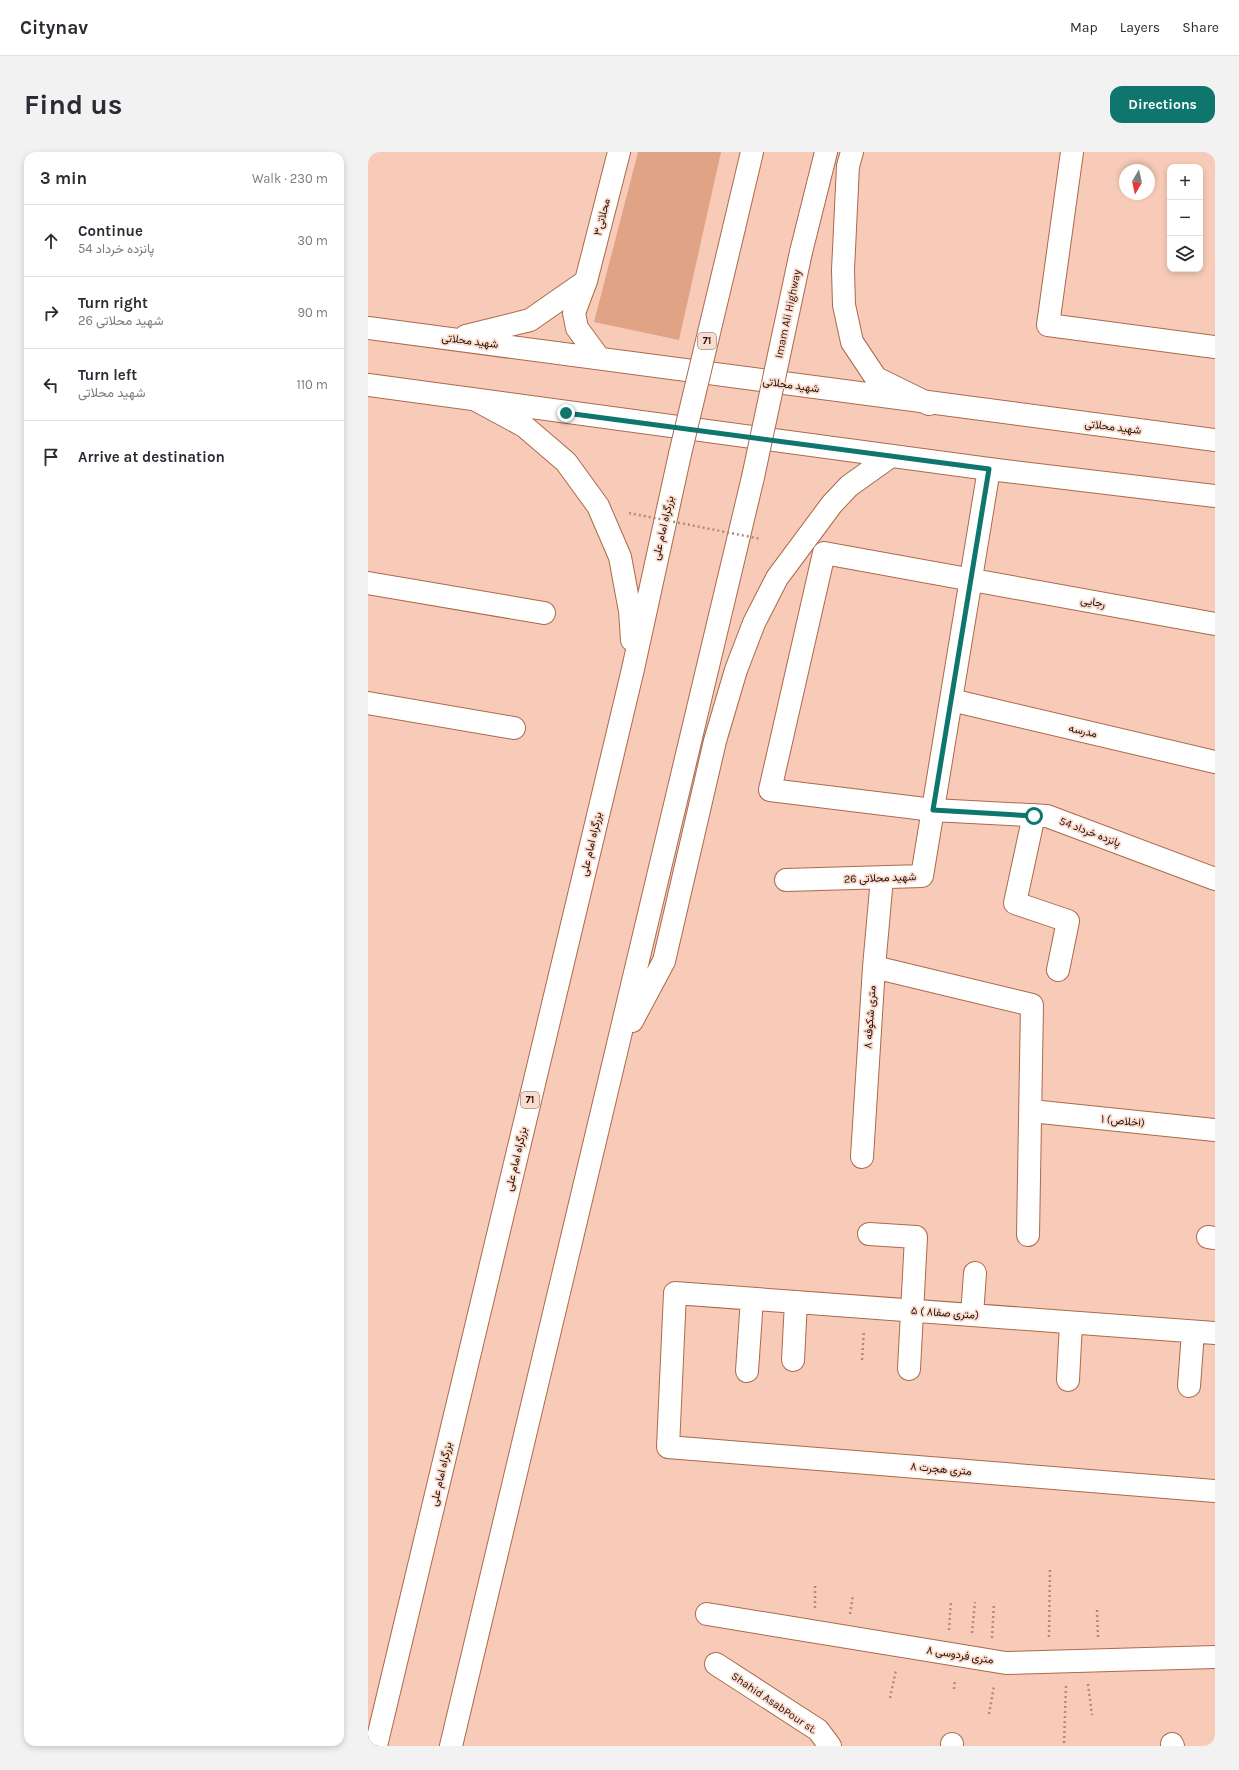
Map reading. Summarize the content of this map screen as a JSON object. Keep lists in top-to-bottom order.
{
  "streets": {
    "main road": [
      "محلاتی۳",
      "Imam Ali Highway",
      "شهید محلاتی",
      "71",
      "بزرگراه امام علی",
      "رجایی",
      "مدرسه",
      "پانزده خرداد 54",
      "شهید محلاتی 26",
      "۸ متری شکوفه",
      "۱ (اخلاص)",
      "۵ ( ۸متری صفا)",
      "۸ متری هجرت",
      "۸ متری فردوسی",
      "Shahid AsabPour st."
    ]
  },
  "crossings": [
    ["محلاتی۳", "شهید محلاتی"],
    ["رجایی", "پانزده خرداد 54"],
    ["رجایی", "شهید محلاتی 26"],
    ["مدرسه", "شهید محلاتی 26"],
    ["پانزده خرداد 54", "شهید محلاتی 26"],
    ["شهید محلاتی 26", "۸ متری شکوفه"],
    ["۵ ( ۸متری صفا)", "۸ متری هجرت"]
  ],
  "north": "bottom",
  "page": {
    "header": "Citynav",
    "nav": ["Map", "Layers", "Share"],
    "buttons": "Directions",
    "title": "Find us",
    "heading": ["3 min", "Walk · 230 m"],
    "map_buttons": ["+", "−"],
    "list": [
      ["Continue", "پانزده خرداد 54", "30 m"],
      ["Turn right", "شهید محلاتی 26", "90 m"],
      ["Turn left", "شهید محلاتی", "110 m"],
      "Arrive at destination"
    ]
  }
}
